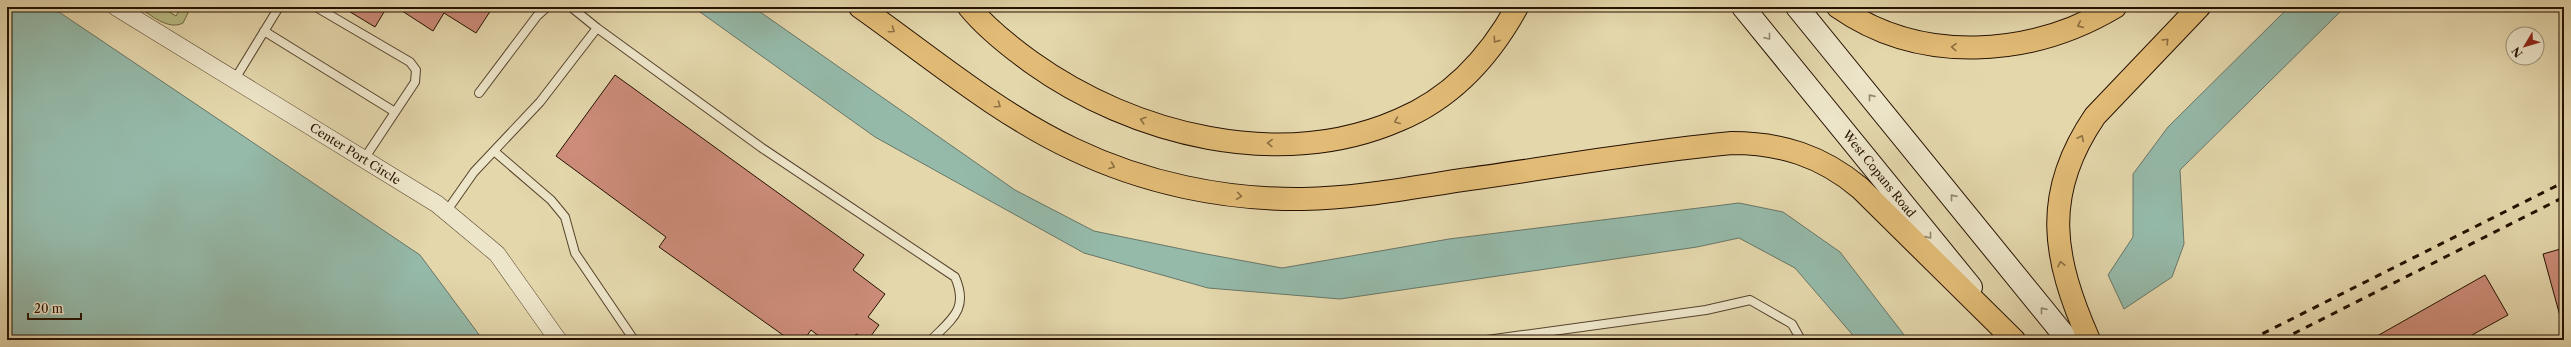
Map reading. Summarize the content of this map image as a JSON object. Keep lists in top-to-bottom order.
{
  "streets": {
    "main road": ["West Copans Road"],
    "street": ["Center Port Circle"]
  },
  "scale_bar": "20 m",
  "north": "bottom left"
}
